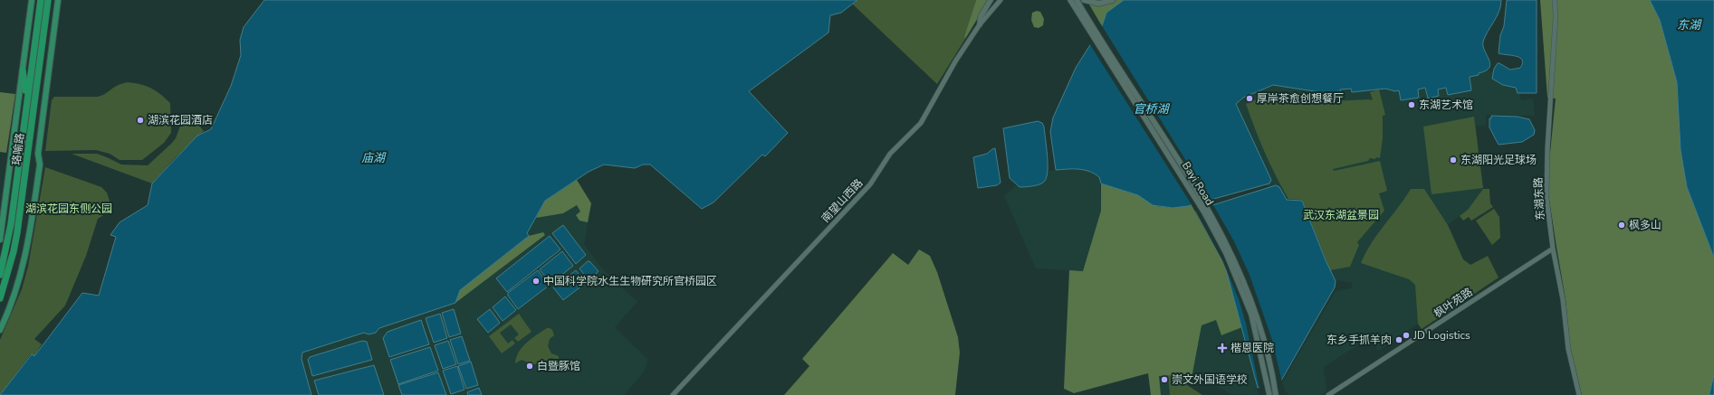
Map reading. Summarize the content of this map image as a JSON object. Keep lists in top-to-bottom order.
{
  "streets": {
    "highway": ["珞喻路"],
    "main road": ["Bayi Road"],
    "street": ["东湖东路", "南望山西路", "枫叶苑路"]
  },
  "crossings": [
    ["东湖东路", "枫叶苑路"]
  ],
  "water": ["东湖", "官桥湖", "庙湖"],
  "parks": ["湖滨花园东侧公园", "武汉东湖盆景园"],
  "places": {
    "other": [
      "厚岸茶愈创想餐厅",
      "东湖艺术馆",
      "湖滨花园酒店",
      "东湖阳光足球场",
      "枫多山",
      "中国科学院水生生物研究所官桥园区",
      "JD Logistics",
      "东乡手抓羊肉",
      "白暨豚馆",
      "崇文外国语学校"
    ],
    "health": ["楷恩医院"]
  }
}
